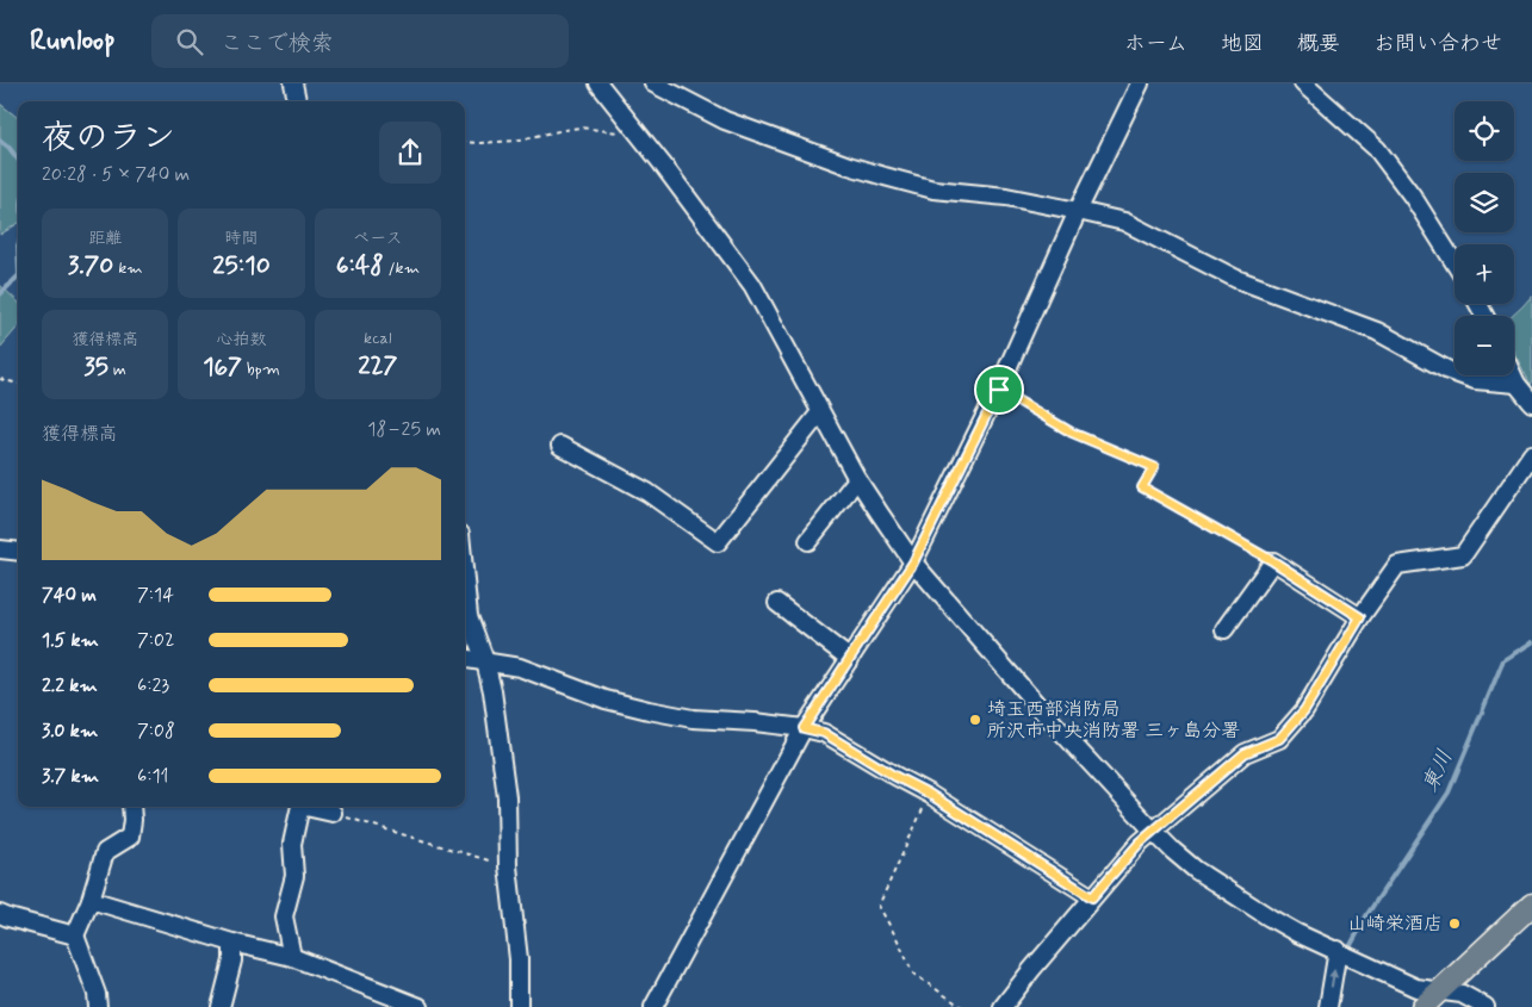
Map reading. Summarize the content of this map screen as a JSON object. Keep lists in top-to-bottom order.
{
  "water": ["東川"],
  "places": ["埼玉西部消防局 所沢市中央消防署 三ヶ島分署", "山崎栄酒店"],
  "page": {
    "header": "Runloop",
    "search": "ここで検索",
    "nav": [
      "ホーム",
      "地図",
      "概要",
      "お問い合わせ"
    ],
    "map_buttons": ["+", "−"],
    "heading": ["夜のラン", "20:28 · 5 × 740 m"],
    "stats": [
      ["距離", "3.70 km"],
      ["時間", "25:10"],
      ["ペース", "6:48 /km"],
      ["獲得標高", "35 m"],
      ["心拍数", "167 bpm"],
      ["kcal", "227"]
    ],
    "chart": ["獲得標高", "18–25 m"],
    "list": [
      {
        "name": "740 m",
        "note": "7:14"
      },
      {
        "name": "1.5 km",
        "note": "7:02"
      },
      {
        "name": "2.2 km",
        "note": "6:23"
      },
      {
        "name": "3.0 km",
        "note": "7:08"
      },
      {
        "name": "3.7 km",
        "note": "6:11"
      }
    ]
  }
}
